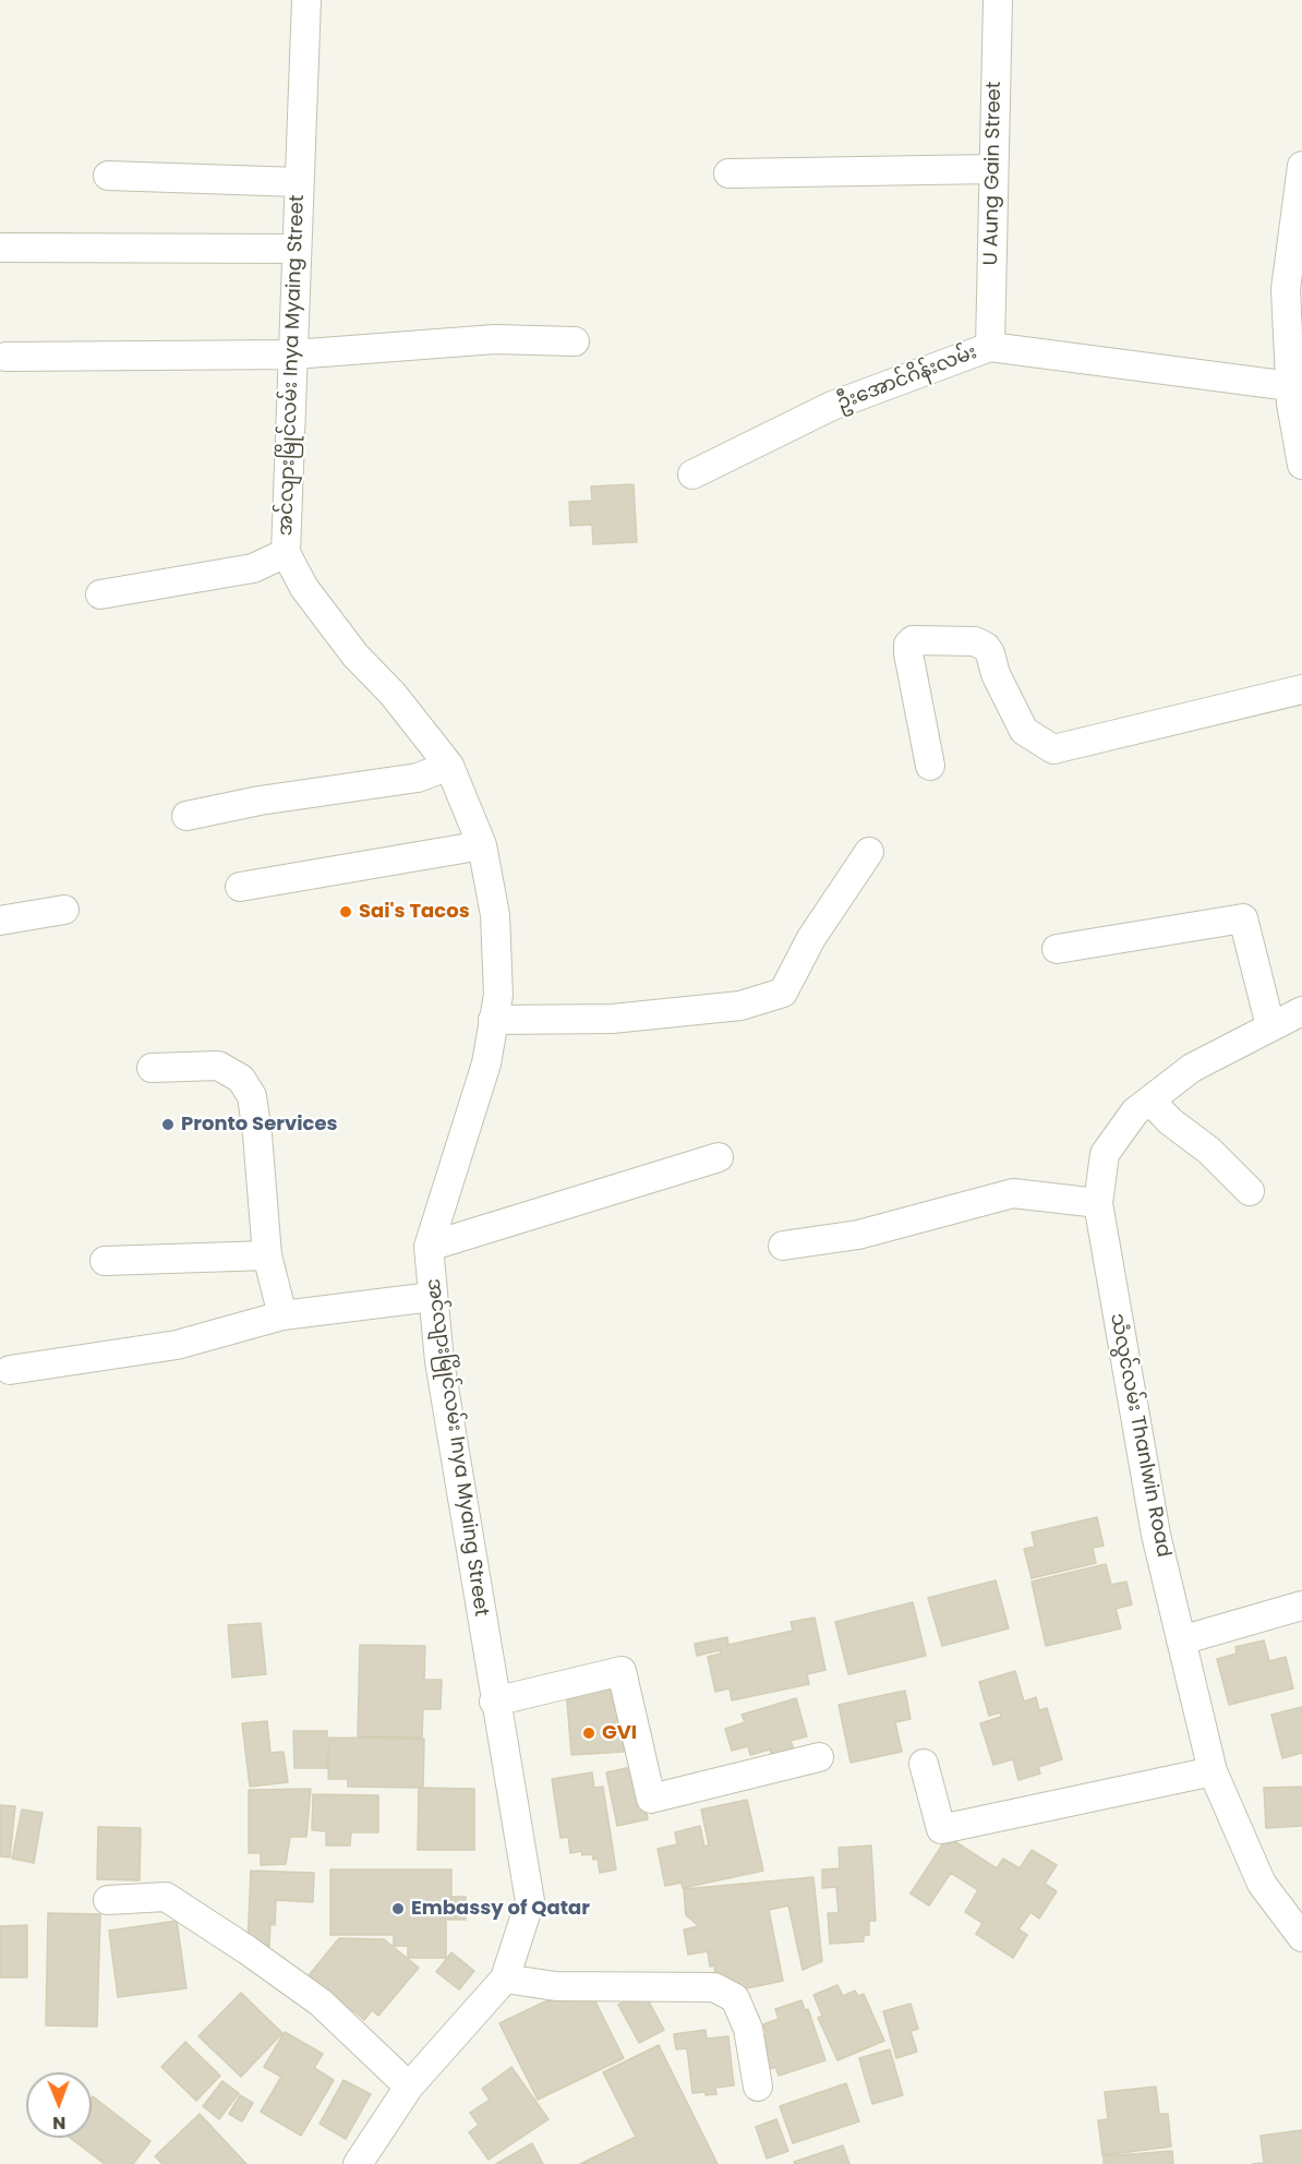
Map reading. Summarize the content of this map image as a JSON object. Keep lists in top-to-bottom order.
{
  "streets": {
    "street": [
      "U Aung Gain Street",
      "အင်လျားမြိုင်လမ်း Inya Myaing Street",
      "ဦးအောင်ဂိန်းလမ်း",
      "သံလွင်လမ်း Thanlwin Road"
    ]
  },
  "crossings": [
    ["U Aung Gain Street", "ဦးအောင်ဂိန်းလမ်း"]
  ],
  "places": [
    "Sai's Tacos",
    "Pronto Services",
    "GVI",
    "Embassy of Qatar"
  ],
  "north": "bottom"
}
